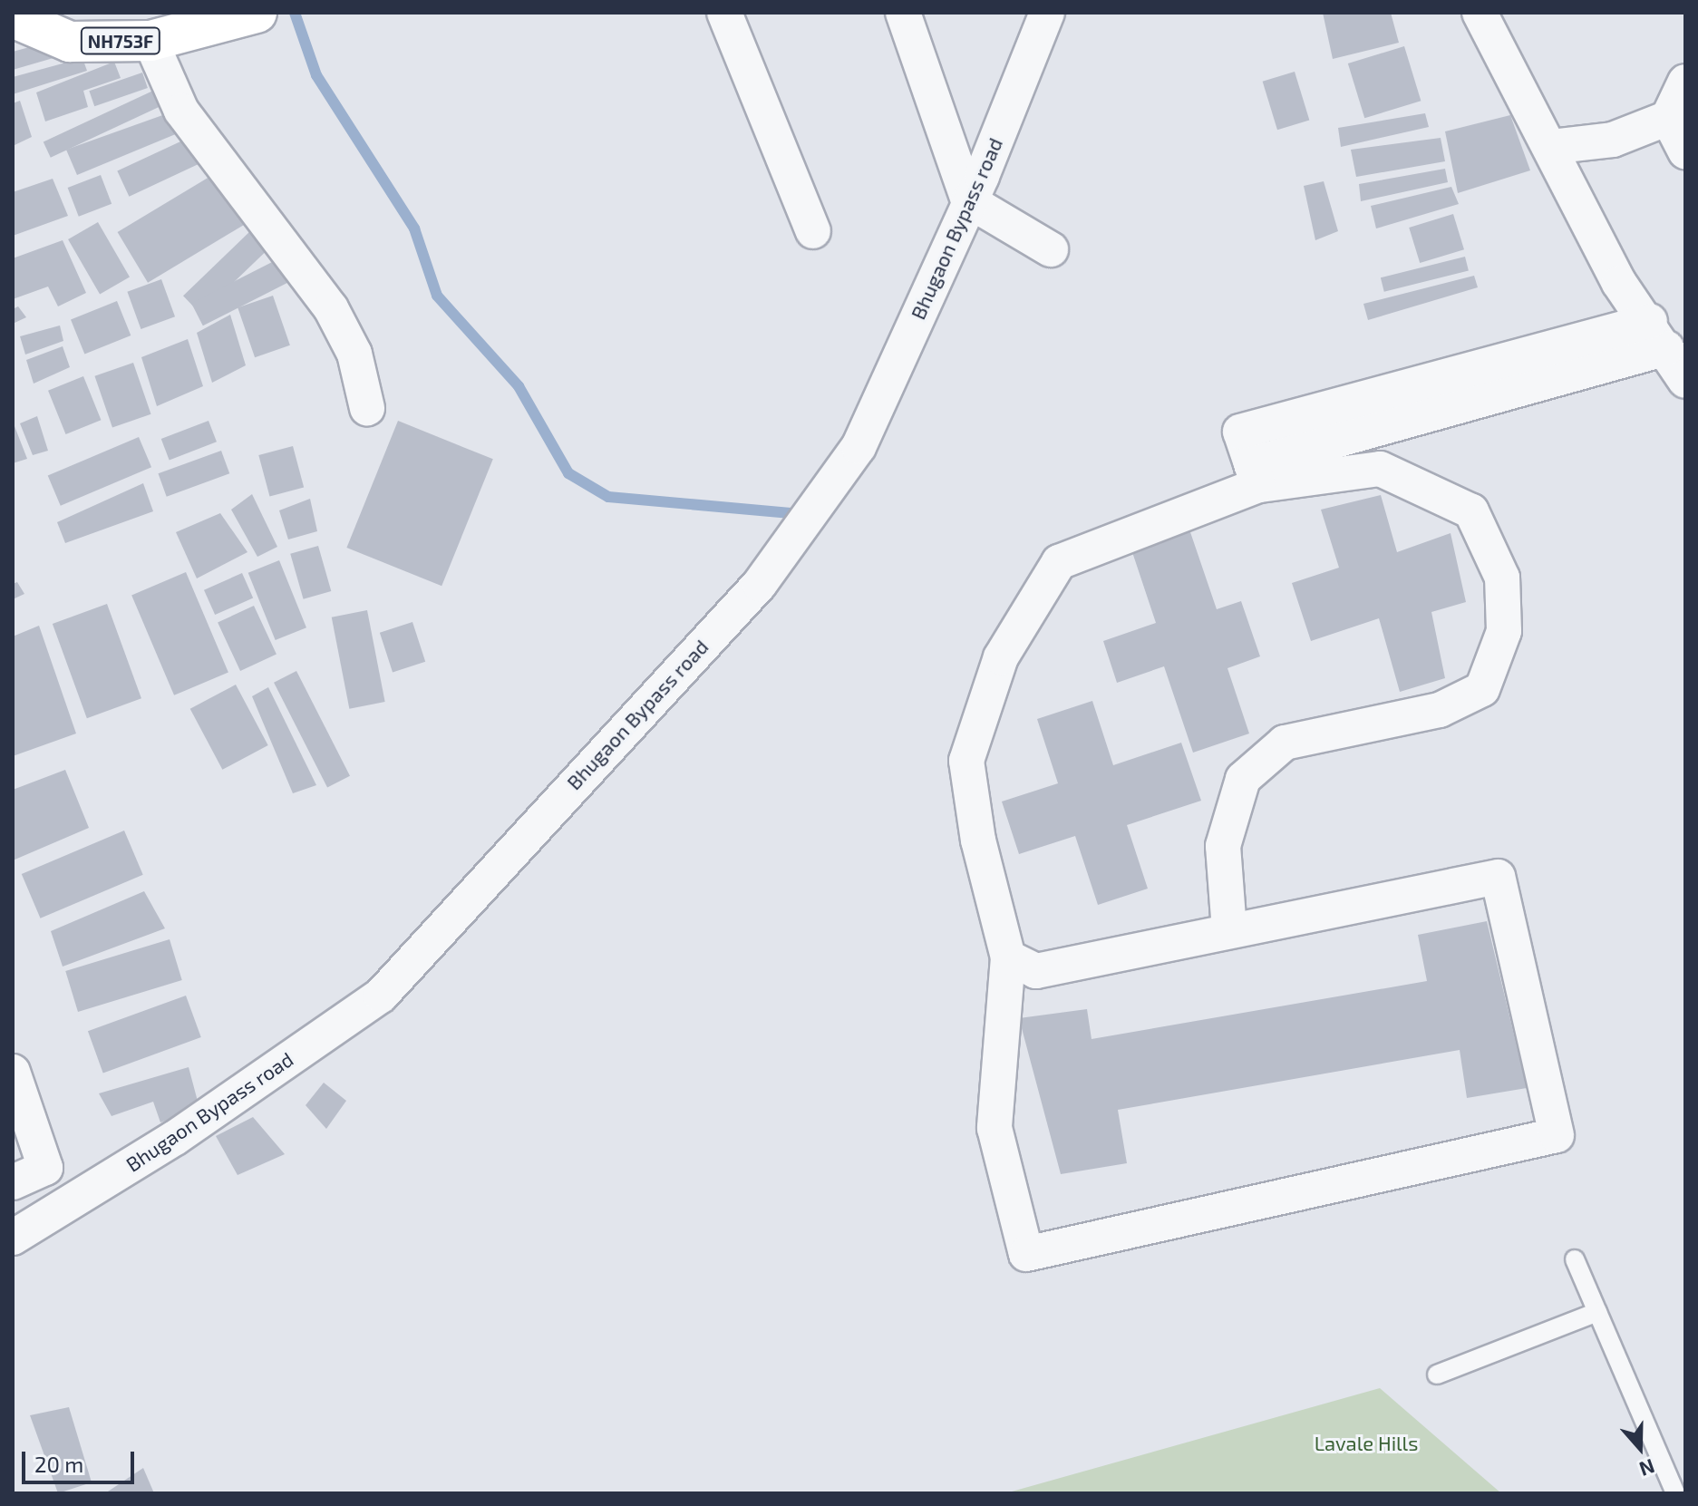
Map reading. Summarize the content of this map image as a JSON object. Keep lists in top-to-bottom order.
{
  "streets": {
    "main road": ["NH753F"],
    "street": ["Bhugaon Bypass road"]
  },
  "parks": ["Lavale Hills"],
  "scale_bar": "20 m",
  "north": "bottom"
}
